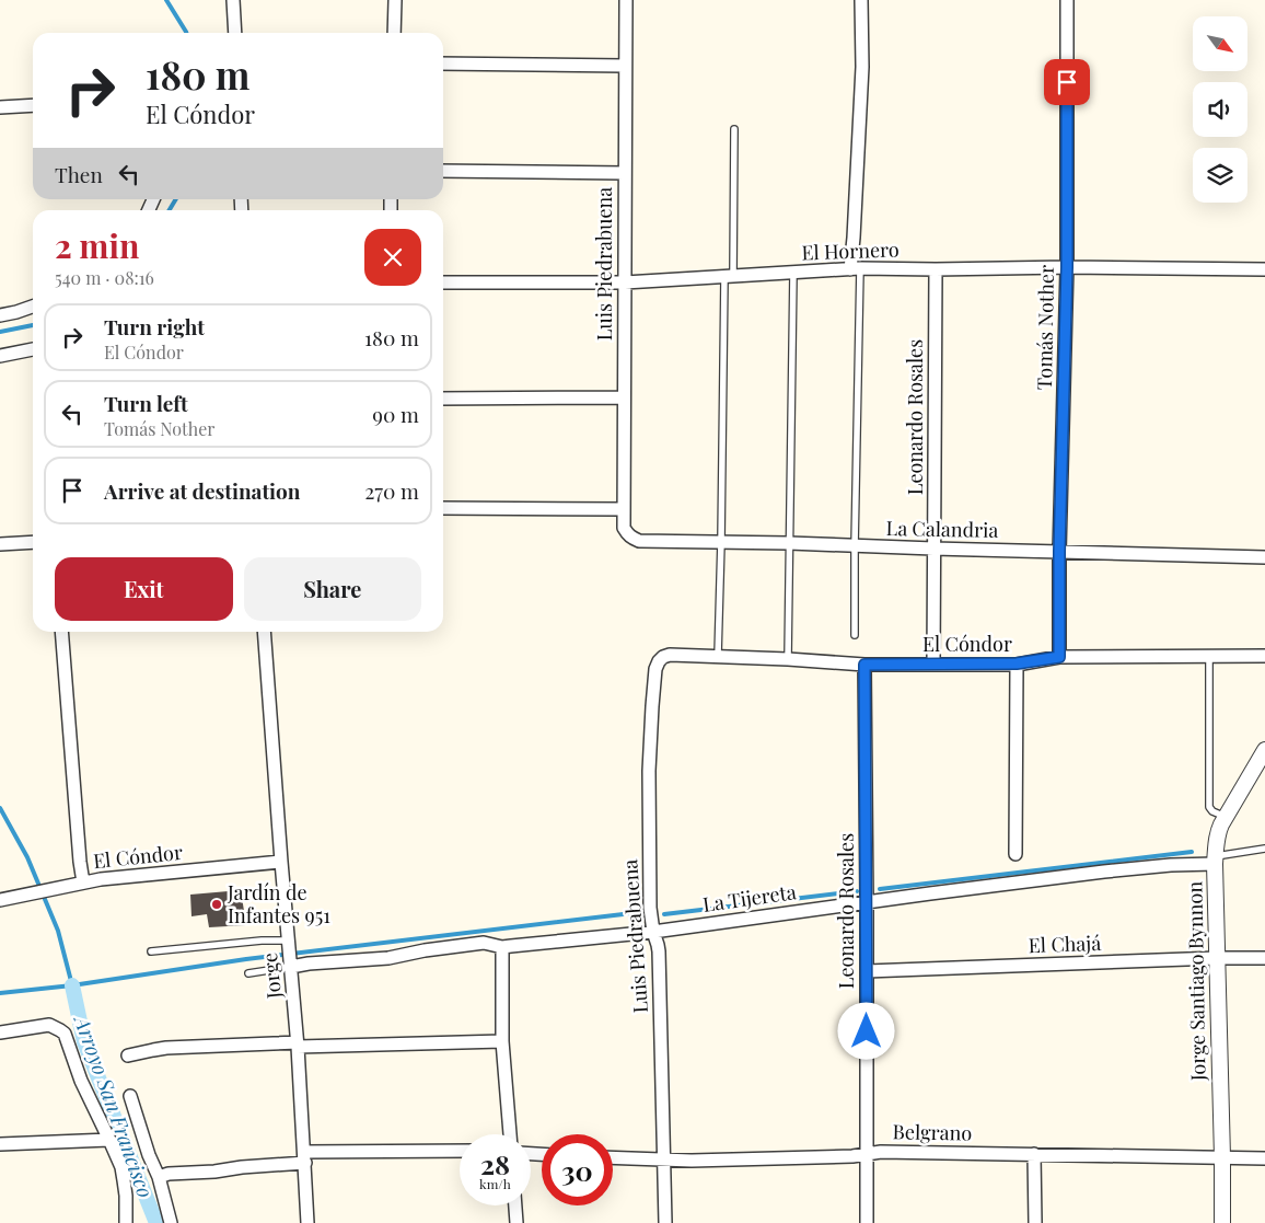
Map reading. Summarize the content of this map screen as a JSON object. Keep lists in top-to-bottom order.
{
  "streets": {
    "street": [
      "El Hornero",
      "Luis Piedrabuena",
      "Tomás Nother",
      "Leonardo Rosales",
      "La Calandria",
      "El Cóndor",
      "La Tijereta",
      "El Chajá",
      "Jorge",
      "Jorge Santiago Bynnon",
      "Belgrano"
    ]
  },
  "crossings": [
    ["El Hornero", "Luis Piedrabuena"],
    ["El Hornero", "Tomás Nother"],
    ["El Hornero", "Leonardo Rosales"],
    ["Luis Piedrabuena", "La Calandria"],
    ["Luis Piedrabuena", "El Cóndor"],
    ["Luis Piedrabuena", "La Tijereta"],
    ["Luis Piedrabuena", "Belgrano"],
    ["Tomás Nother", "La Calandria"],
    ["Tomás Nother", "El Cóndor"],
    ["Leonardo Rosales", "La Calandria"],
    ["Leonardo Rosales", "El Cóndor"],
    ["Leonardo Rosales", "La Tijereta"],
    ["Leonardo Rosales", "El Chajá"],
    ["Leonardo Rosales", "Belgrano"],
    ["El Cóndor", "Jorge"],
    ["La Tijereta", "Jorge"],
    ["La Tijereta", "Jorge Santiago Bynnon"],
    ["El Chajá", "Jorge Santiago Bynnon"],
    ["Jorge Santiago Bynnon", "Belgrano"]
  ],
  "water": ["Arroyo San Francisco"],
  "places": ["Jardín de Infantes 951"],
  "north": "bottom right",
  "page": {
    "turn": ["180 m", "El Cóndor"],
    "then": "Then",
    "heading": ["2 min", "540 m · 08:16"],
    "list": [
      {
        "name": "Turn right",
        "note": "El Cóndor",
        "value": "180 m"
      },
      {
        "name": "Turn left",
        "note": "Tomás Nother",
        "value": "90 m"
      },
      {
        "name": "Arrive at destination",
        "value": "270 m"
      }
    ],
    "buttons": ["Exit", "Share"],
    "speed": "28 km/h",
    "limit": "30"
  }
}
